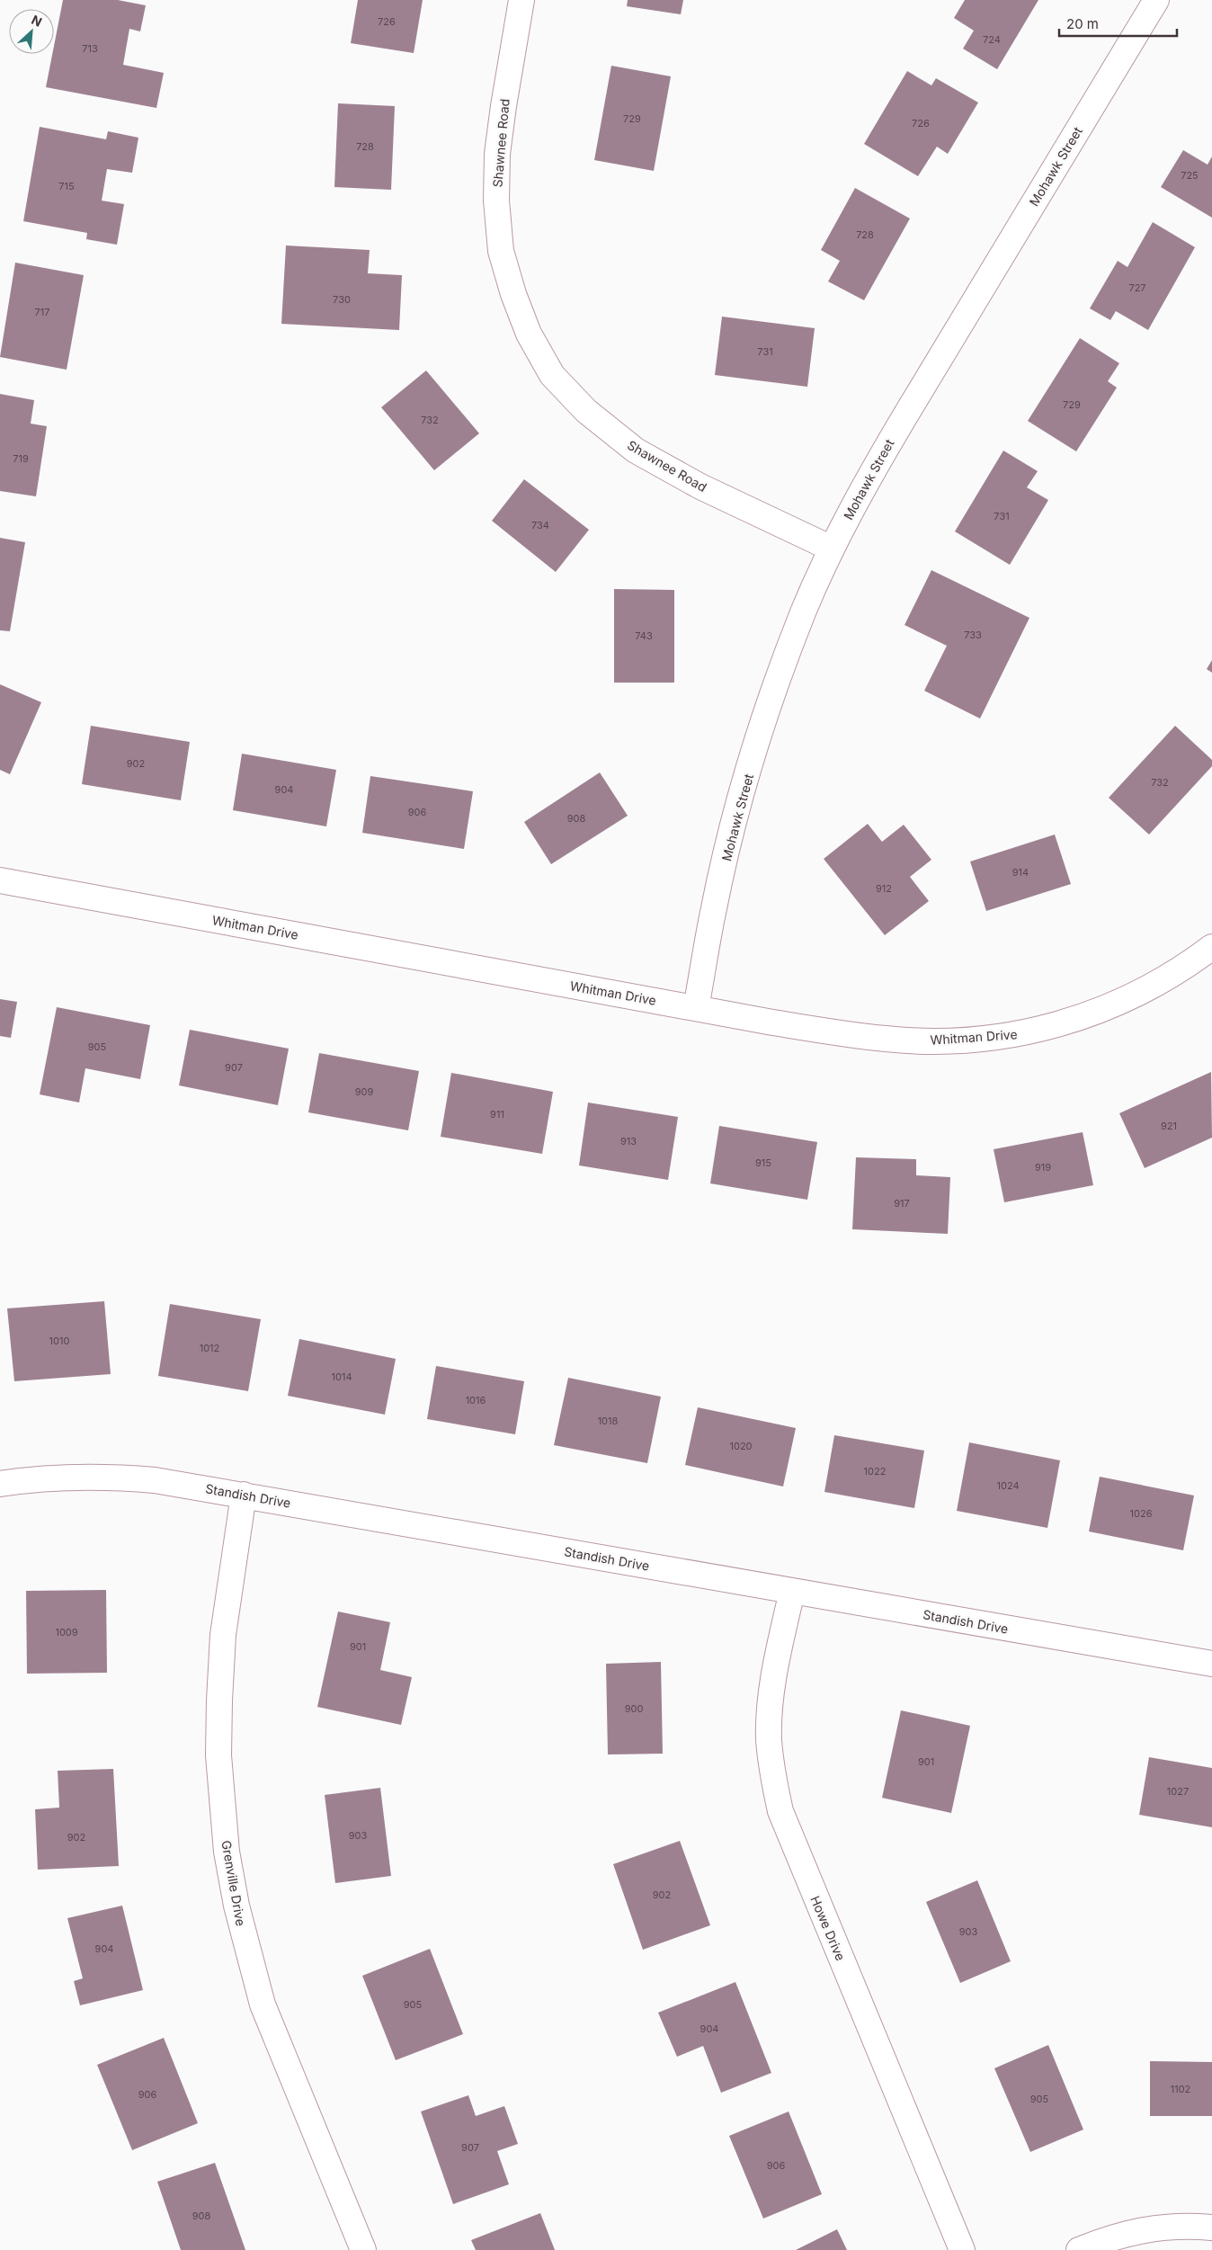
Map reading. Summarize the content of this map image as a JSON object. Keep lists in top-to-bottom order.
{
  "streets": {
    "street": [
      "Shawnee Road",
      "Mohawk Street",
      "Whitman Drive",
      "Standish Drive",
      "Grenville Drive",
      "Howe Drive"
    ]
  },
  "crossings": [
    ["Shawnee Road", "Mohawk Street"],
    ["Mohawk Street", "Whitman Drive"],
    ["Standish Drive", "Grenville Drive"],
    ["Standish Drive", "Howe Drive"]
  ],
  "house_numbers": [
    "726",
    "724",
    "713",
    "729",
    "726",
    "728",
    "725",
    "715",
    "728",
    "727",
    "730",
    "717",
    "731",
    "729",
    "732",
    "719",
    "731",
    "734",
    "733",
    "743",
    "902",
    "732",
    "904",
    "906",
    "908",
    "914",
    "912",
    "905",
    "907",
    "909",
    "911",
    "921",
    "913",
    "915",
    "919",
    "917",
    "1010",
    "1012",
    "1014",
    "1016",
    "1018",
    "1020",
    "1022",
    "1024",
    "1026",
    "1009",
    "901",
    "900",
    "901",
    "1027",
    "903",
    "902",
    "902",
    "903",
    "904",
    "905",
    "904",
    "1102",
    "906",
    "905",
    "907",
    "906",
    "908"
  ],
  "scale_bar": "20 m",
  "north": "top right"
}
